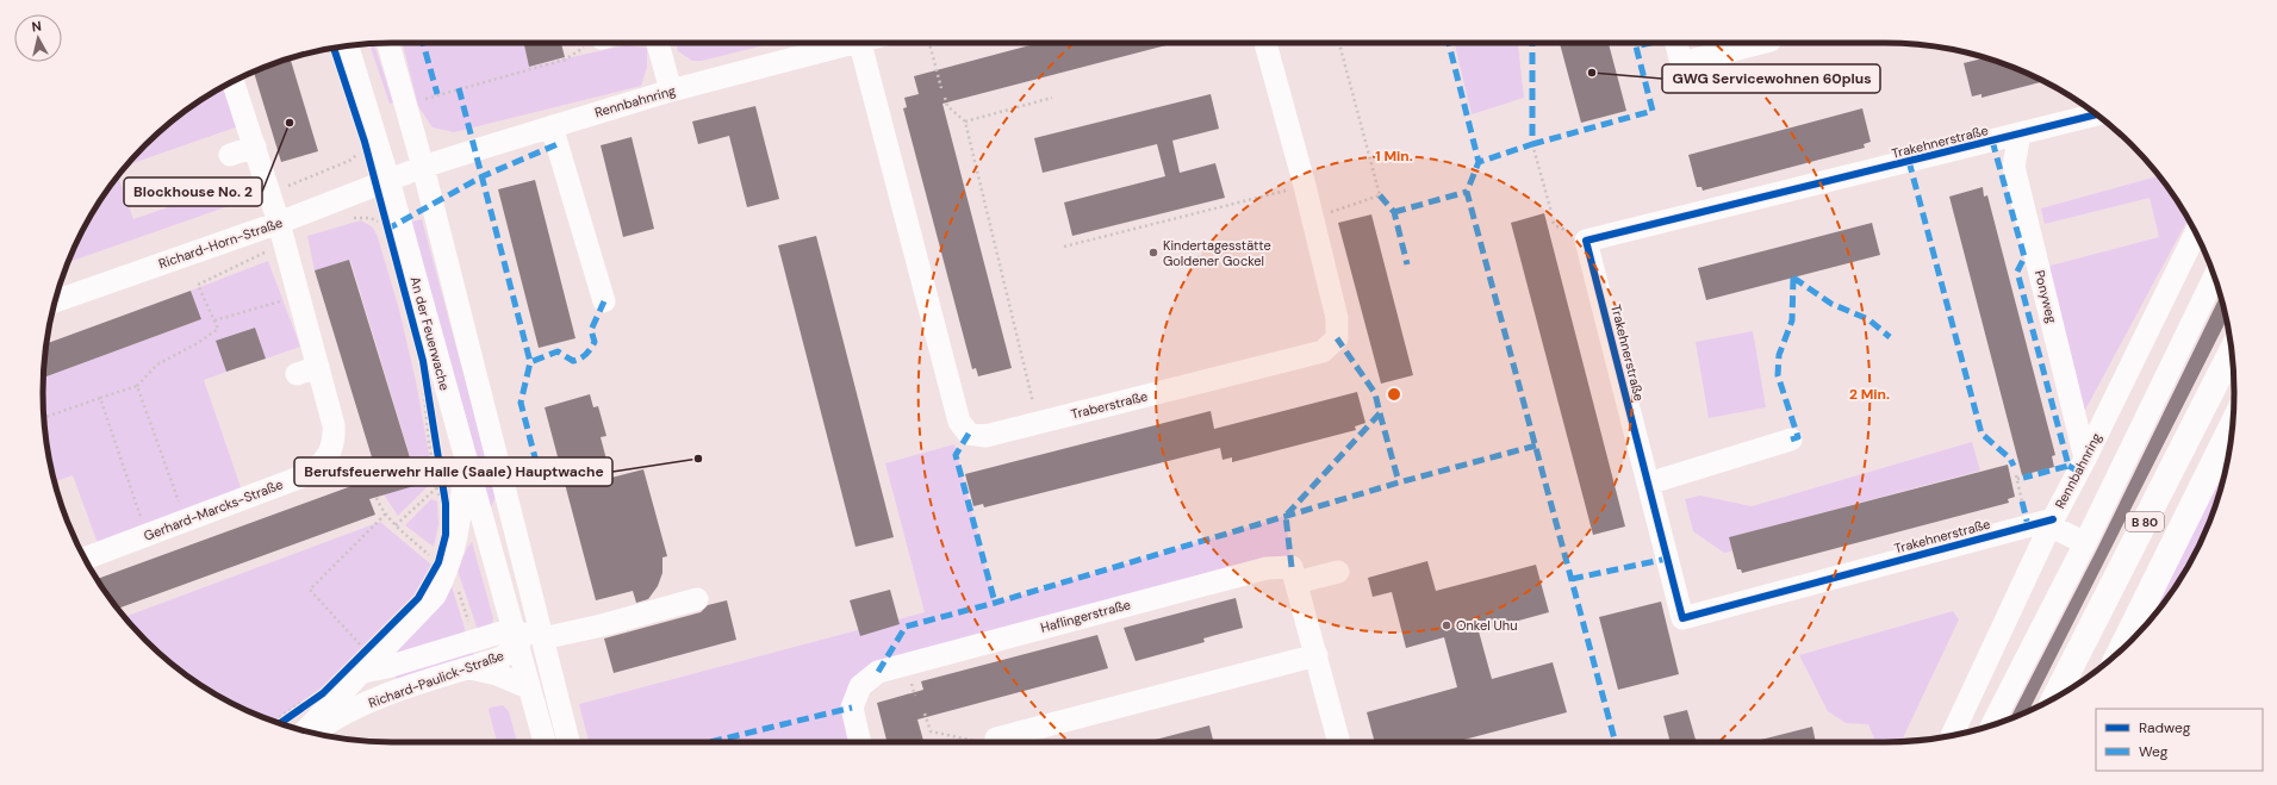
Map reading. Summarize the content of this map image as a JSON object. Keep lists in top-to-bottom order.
{
  "streets": {
    "highway": ["B 80"],
    "street": [
      "Rennbahnring",
      "Trakehnerstraße",
      "Richard-Horn-Straße",
      "Ponyweg",
      "An der Feuerwache",
      "Traberstraße",
      "Gerhard-Marcks-Straße",
      "Haflingerstraße",
      "Richard-Paulick-Straße"
    ]
  },
  "crossings": [
    ["Rennbahnring", "Trakehnerstraße"],
    ["Rennbahnring", "Richard-Horn-Straße"],
    ["Rennbahnring", "Ponyweg"],
    ["Rennbahnring", "An der Feuerwache"],
    ["Trakehnerstraße", "Ponyweg"],
    ["Richard-Horn-Straße", "An der Feuerwache"],
    ["An der Feuerwache", "Richard-Paulick-Straße"]
  ],
  "places": [
    "GWG Servicewohnen 60plus",
    "Blockhouse No. 2",
    "Kindertagesstätte Goldener Gockel",
    "Berufsfeuerwehr Halle (Saale) Hauptwache",
    "Onkel Uhu"
  ],
  "legend": ["Radweg", "Weg"],
  "north": "top",
  "rings": ["1 Min.", "2 Min."]
}
